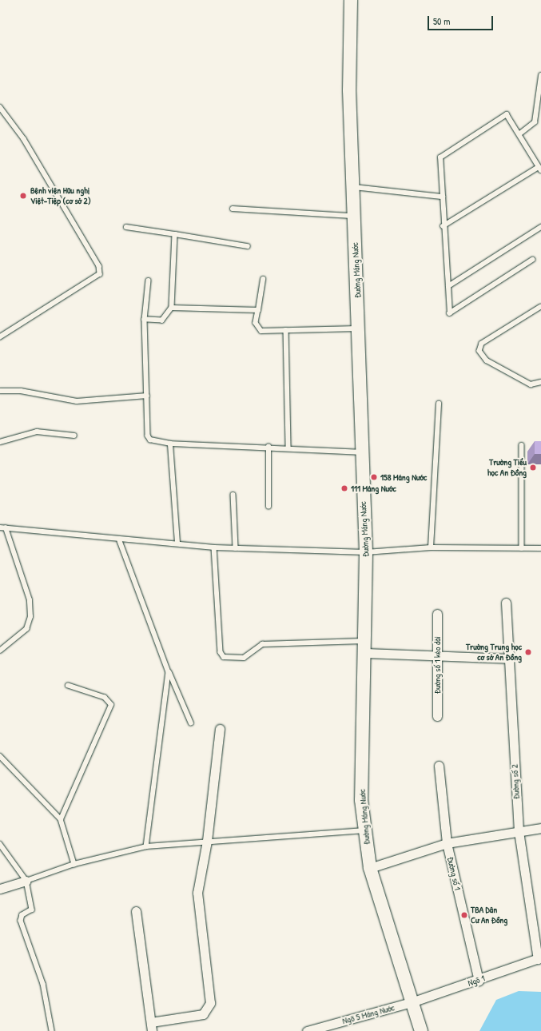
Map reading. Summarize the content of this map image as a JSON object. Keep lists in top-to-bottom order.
{
  "streets": {
    "main road": ["Đường Máng Nước"],
    "street": [
      "Đường số 1 kéo dài",
      "Đường số 2",
      "Đường số 1",
      "Ngõ 1",
      "Ngõ 5 Máng Nước"
    ]
  },
  "crossings": [
    ["Đường Máng Nước", "Ngõ 1"],
    ["Đường Máng Nước", "Ngõ 5 Máng Nước"],
    ["Đường số 2", "Ngõ 1"],
    ["Đường số 1", "Ngõ 1"],
    ["Ngõ 1", "Ngõ 5 Máng Nước"]
  ],
  "places": [
    "Bệnh viện Hữu nghị Việt-Tiệp (cơ sở 2)",
    "Trường Tiểu học An Đồng",
    "158 Máng Nước",
    "111 Máng Nước",
    "Trường Trung học cơ sở An Đồng",
    "TBA Dân Cư An Đồng"
  ],
  "scale_bar": "50 m"
}
